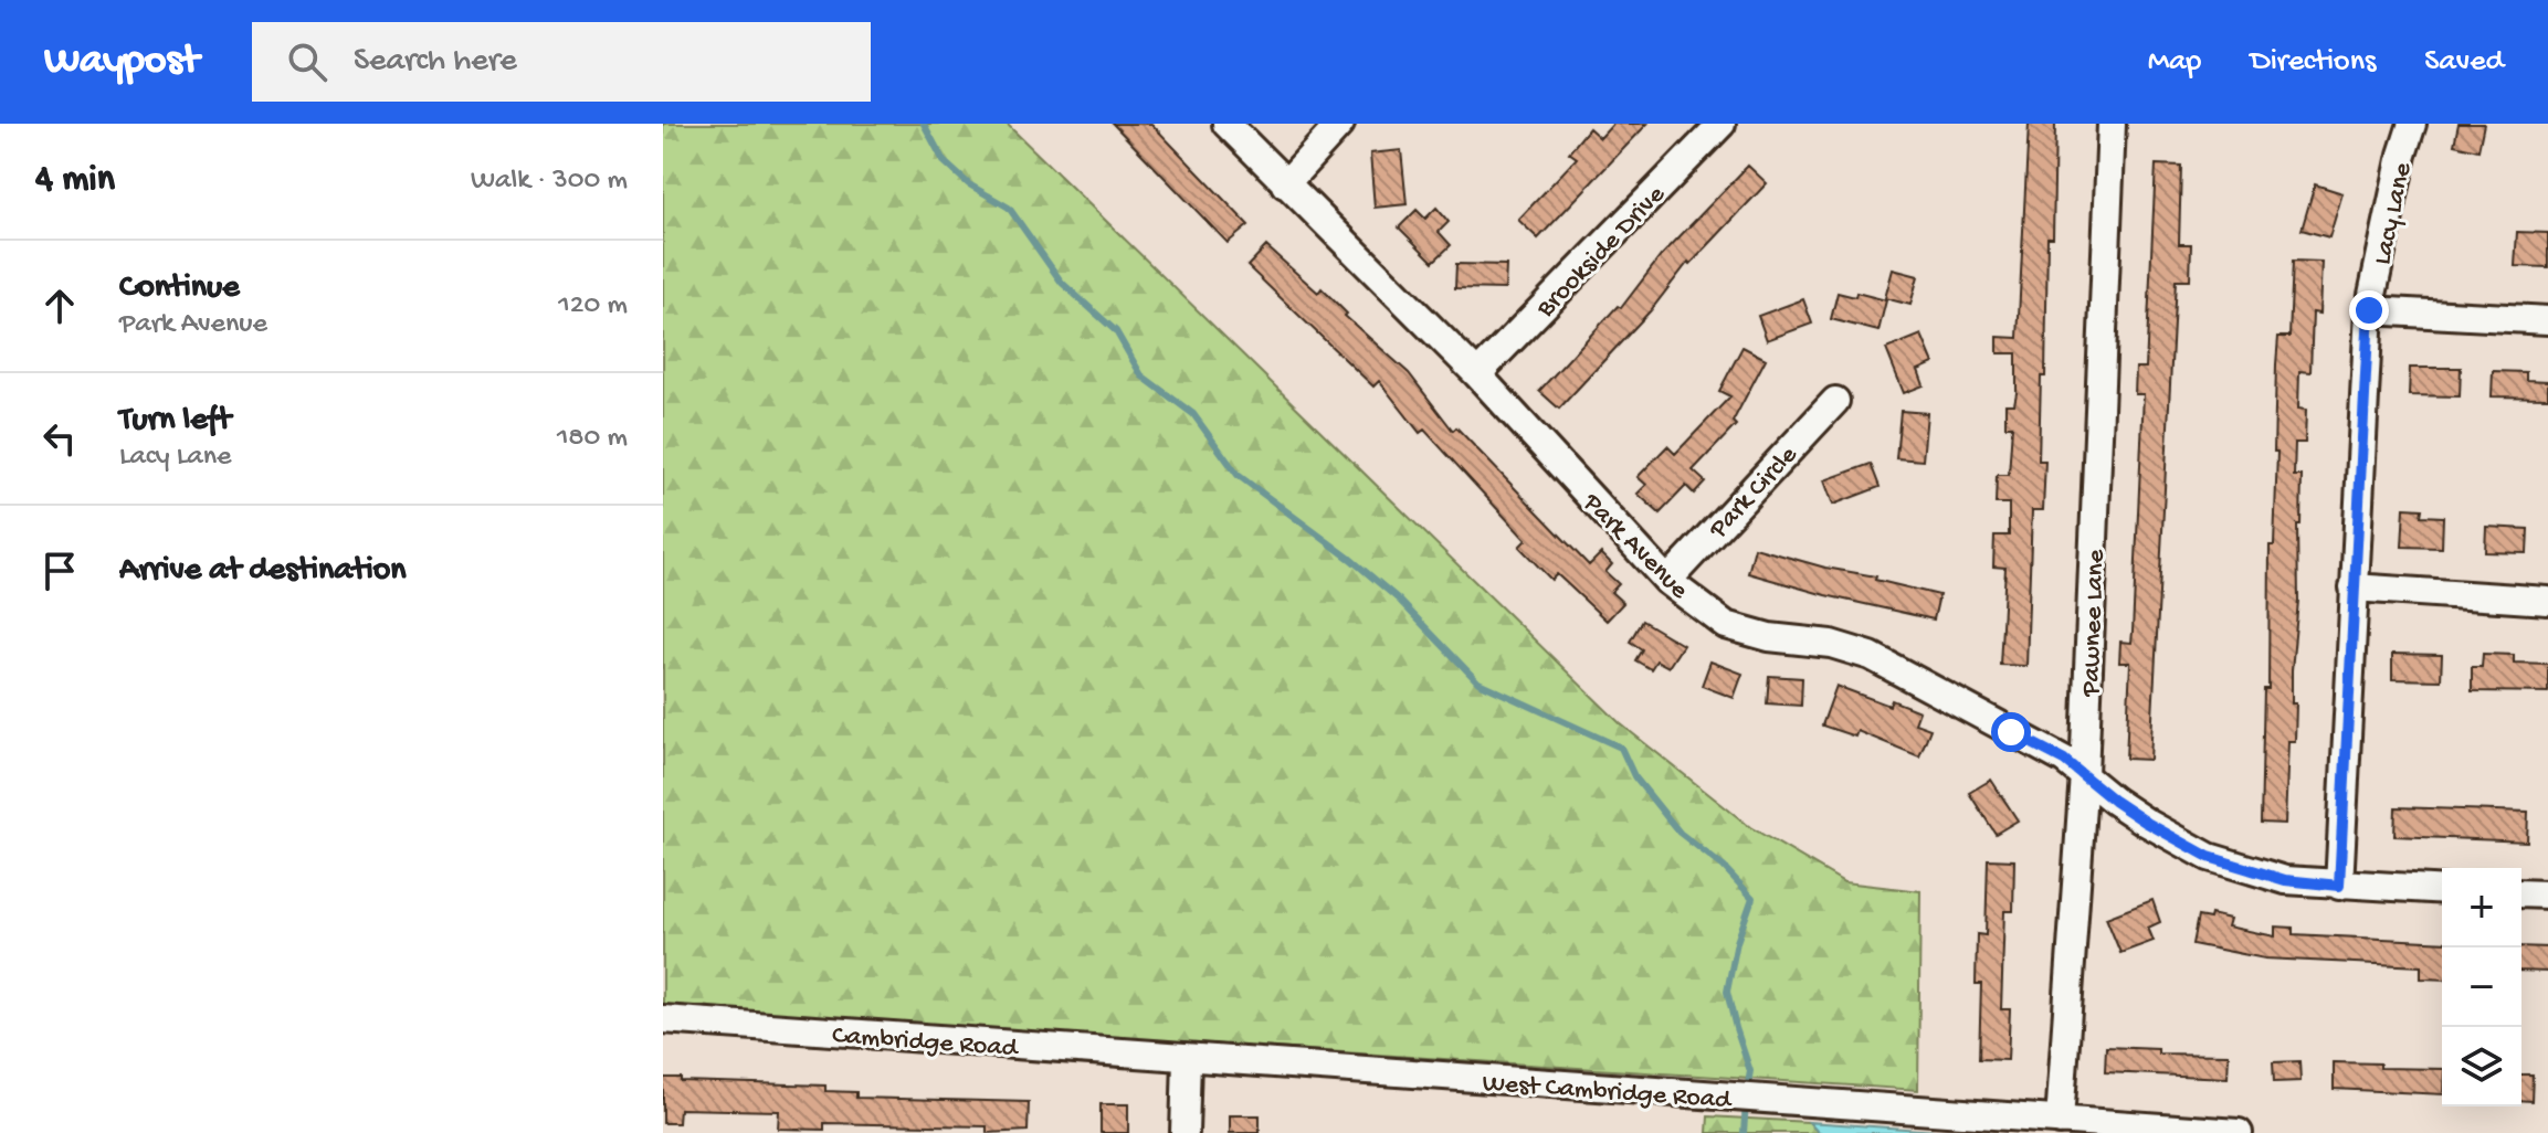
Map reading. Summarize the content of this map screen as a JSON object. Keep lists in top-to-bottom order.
{
  "streets": {
    "street": [
      "Lacy Lane",
      "Brookside Drive",
      "Park Circle",
      "Park Avenue",
      "Pawnee Lane",
      "Cambridge Road",
      "West Cambridge Road"
    ]
  },
  "crossings": [
    ["Lacy Lane", "Park Avenue"],
    ["Brookside Drive", "Park Avenue"],
    ["Park Circle", "Park Avenue"],
    ["Park Avenue", "Pawnee Lane"],
    ["Pawnee Lane", "West Cambridge Road"],
    ["Cambridge Road", "West Cambridge Road"]
  ],
  "page": {
    "header": "Waypost",
    "search": "Search here",
    "nav": ["Map", "Directions", "Saved"],
    "heading": ["4 min", "Walk · 300 m"],
    "list": [
      ["Continue", "Park Avenue", "120 m"],
      ["Turn left", "Lacy Lane", "180 m"],
      "Arrive at destination"
    ],
    "map_buttons": ["+", "−"]
  }
}
